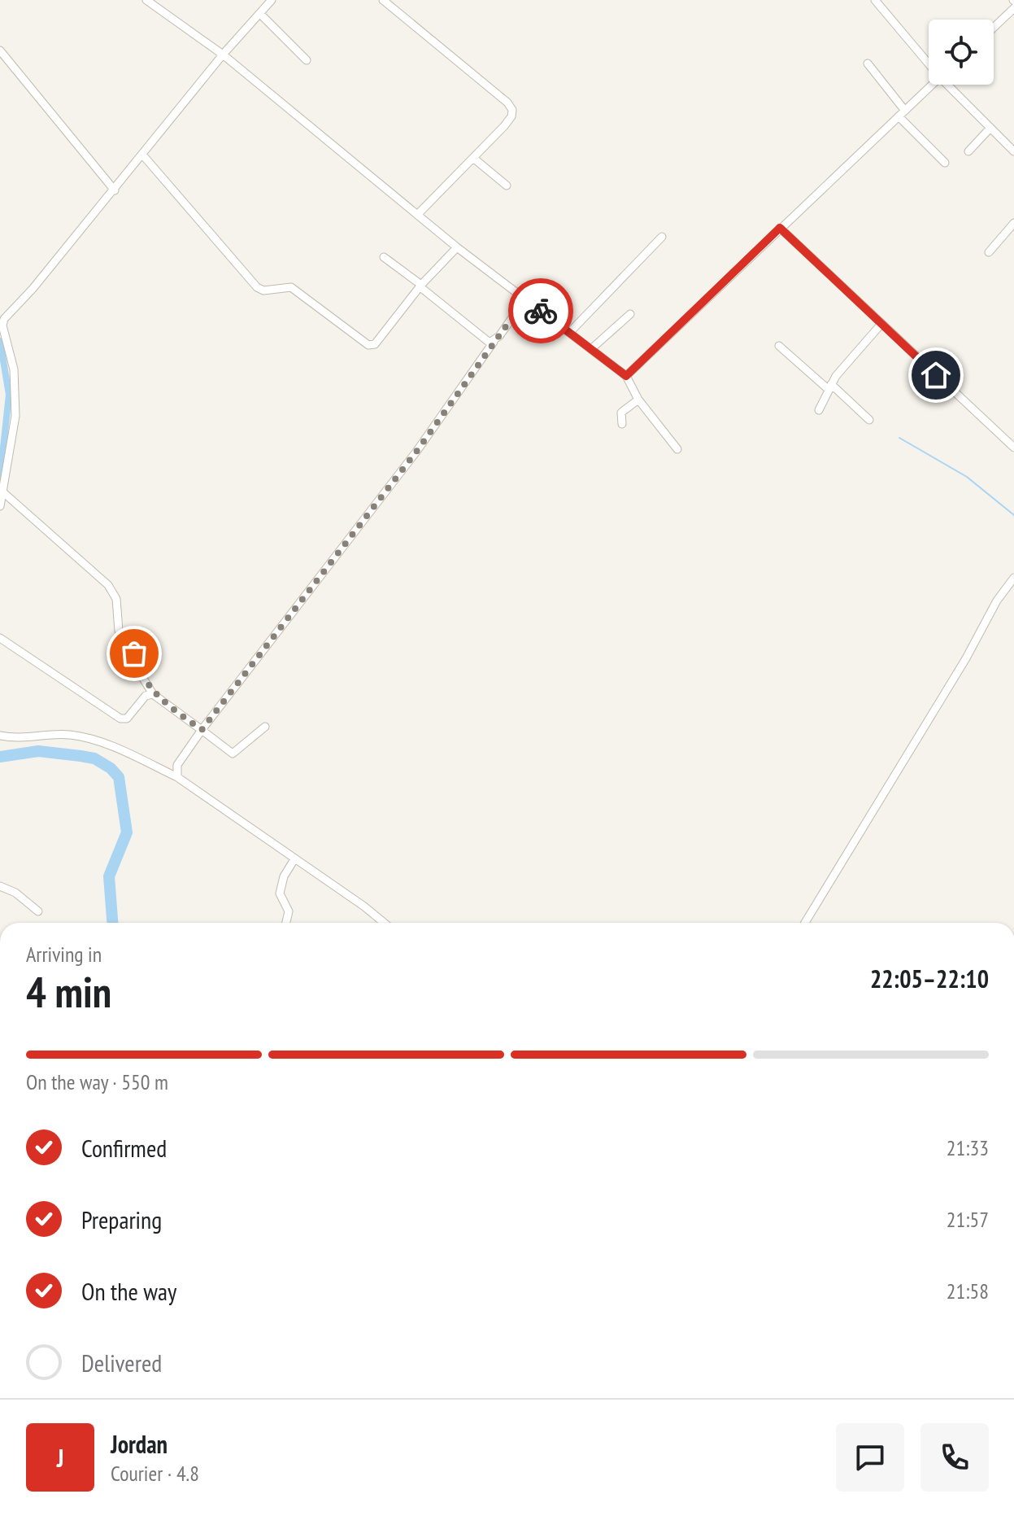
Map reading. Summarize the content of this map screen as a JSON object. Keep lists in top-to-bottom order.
{
  "page": {
    "heading": ["4 min", "Arriving in", "22:05–22:10"],
    "panel": ["Jordan", "Courier · 4.8"],
    "bar": "On the way · 550 m",
    "list": [
      ["Confirmed", "21:33"],
      ["Preparing", "21:57"],
      ["On the way", "21:58"],
      "Delivered"
    ],
    "round": "J"
  }
}
